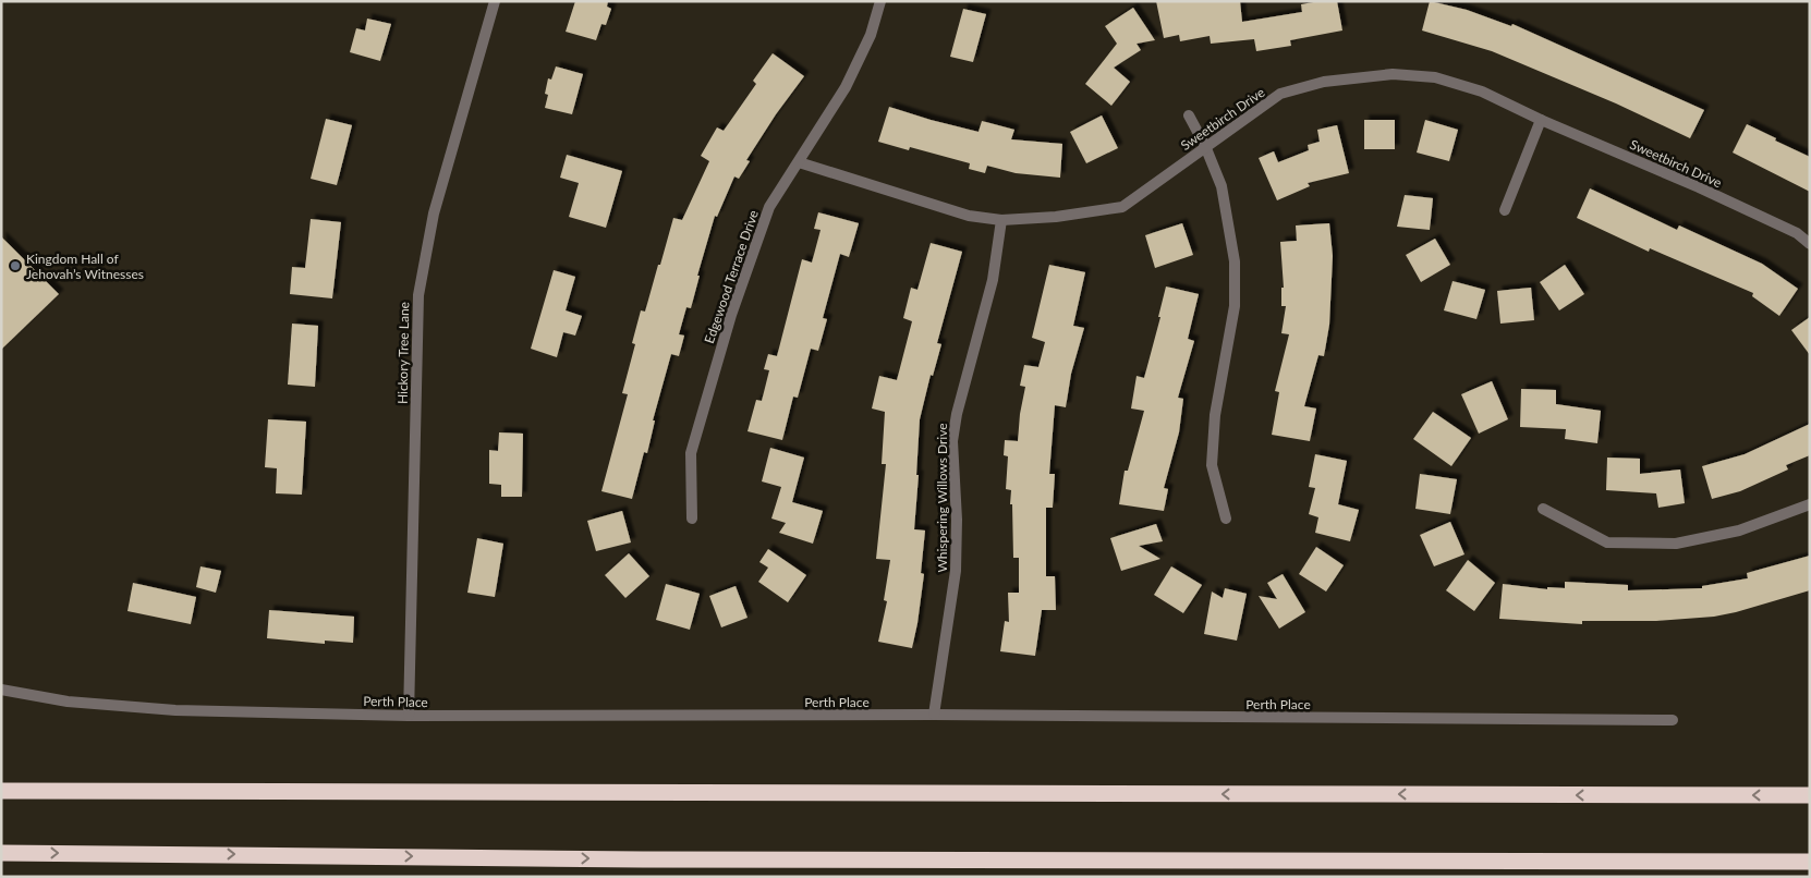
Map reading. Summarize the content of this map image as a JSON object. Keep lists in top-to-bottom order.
{
  "streets": {
    "street": [
      "Sweetbirch Drive",
      "Edgewood Terrace Drive",
      "Hickory Tree Lane",
      "Whispering Willows Drive",
      "Perth Place"
    ]
  },
  "crossings": [
    ["Sweetbirch Drive", "Edgewood Terrace Drive"],
    ["Sweetbirch Drive", "Whispering Willows Drive"],
    ["Hickory Tree Lane", "Perth Place"],
    ["Whispering Willows Drive", "Perth Place"]
  ],
  "places": ["Kingdom Hall of Jehovah’s Witnesses"]
}
